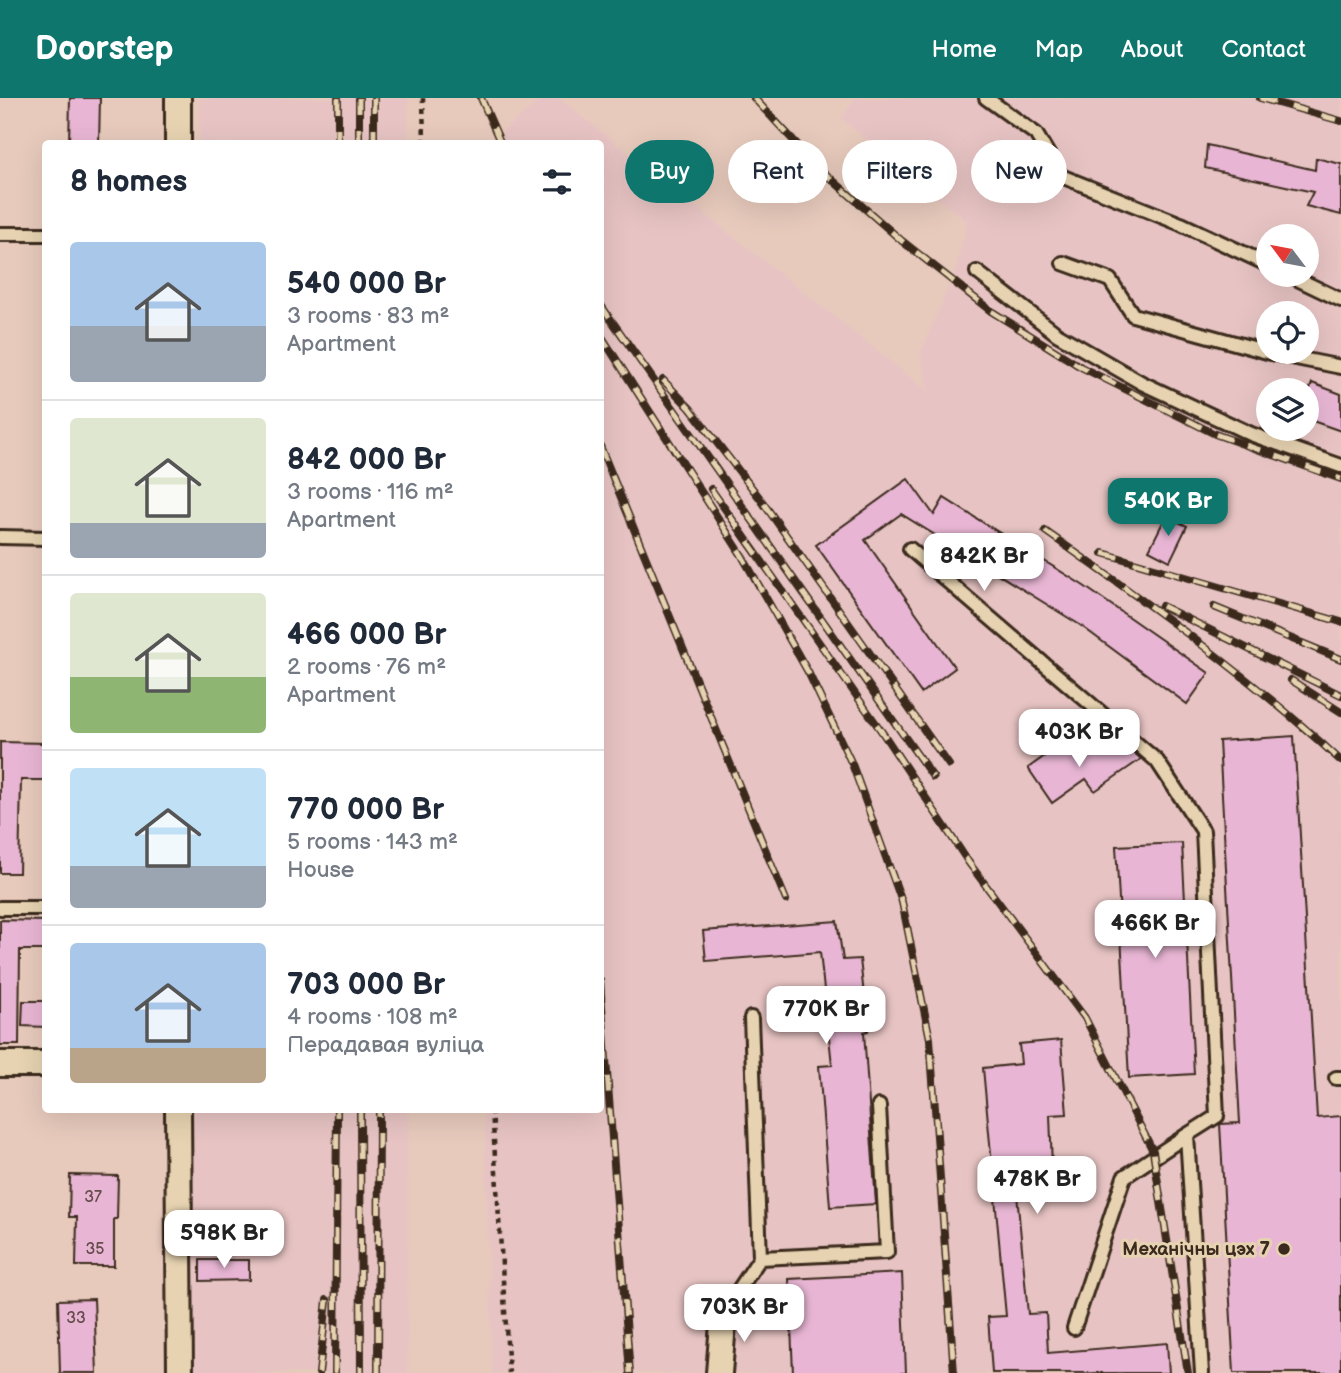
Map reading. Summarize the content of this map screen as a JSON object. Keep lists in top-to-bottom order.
{
  "places": ["Механічны цэх 7"],
  "house_numbers": ["37", "35", "33"],
  "north": "top left",
  "page": {
    "header": "Doorstep",
    "nav": [
      "Home",
      "Map",
      "About",
      "Contact"
    ],
    "chip": [
      "Buy",
      "Rent",
      "Filters",
      "New"
    ],
    "heading": "8 homes",
    "list": [
      {
        "name": "540 000 Br",
        "note": "3 rooms · 83 m² · Apartment"
      },
      {
        "name": "842 000 Br",
        "note": "3 rooms · 116 m² · Apartment"
      },
      {
        "name": "466 000 Br",
        "note": "2 rooms · 76 m² · Apartment"
      },
      {
        "name": "770 000 Br",
        "note": "5 rooms · 143 m² · House"
      },
      {
        "name": "703 000 Br",
        "note": "4 rooms · 108 m² · Перадавая вуліца"
      }
    ],
    "price": [
      "540K Br",
      "842K Br",
      "403K Br",
      "466K Br",
      "770K Br",
      "478K Br",
      "598K Br",
      "703K Br"
    ]
  }
}
